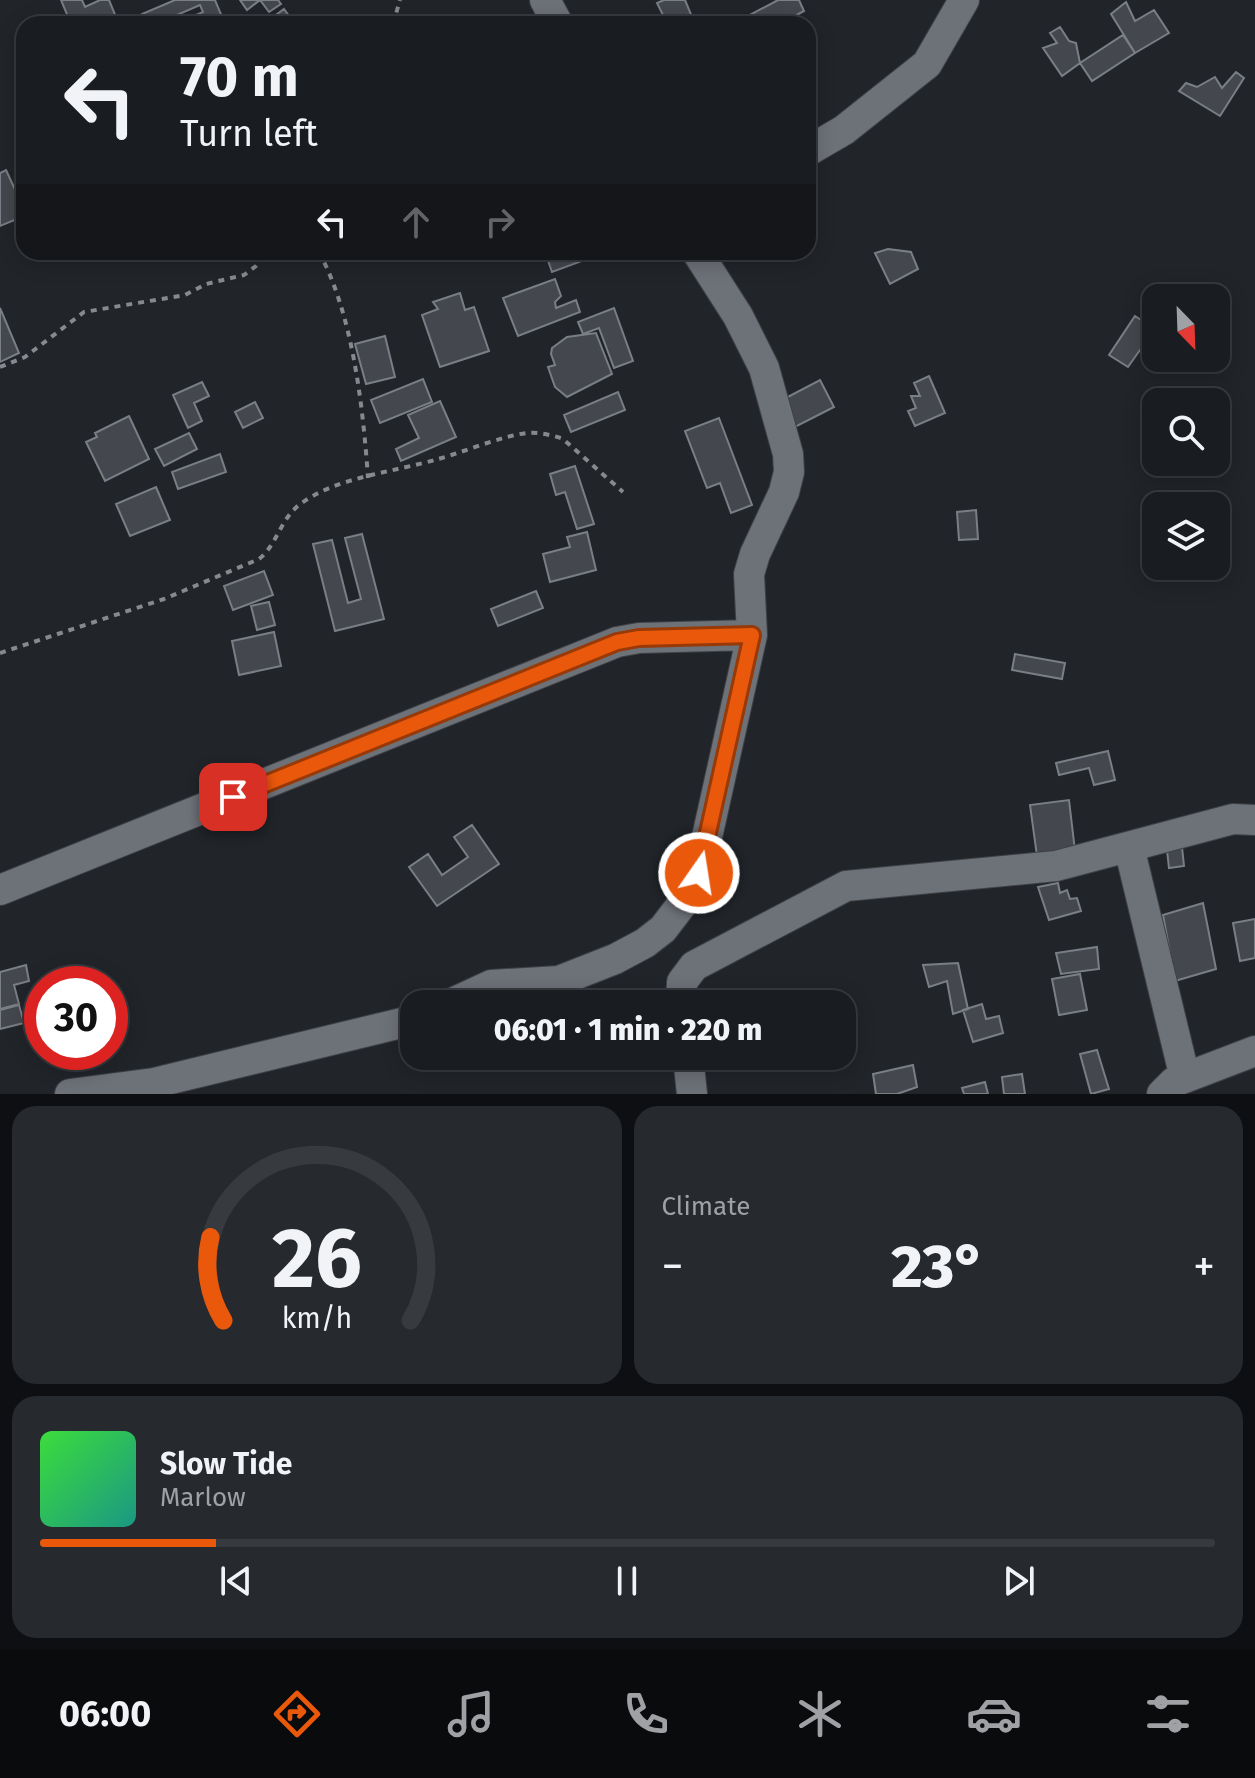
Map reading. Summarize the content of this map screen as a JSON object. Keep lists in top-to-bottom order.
{
  "north": "bottom right",
  "page": {
    "turn": ["70 m", "Turn left"],
    "limit": "30",
    "trip": "06:01 · 1 min · 220 m",
    "tile": "Climate",
    "heat": ["−", "23°", "+"],
    "song": ["Slow Tide", "Marlow"],
    "tabs": "06:00",
    "gauge": ["26", "km/h"]
  }
}
